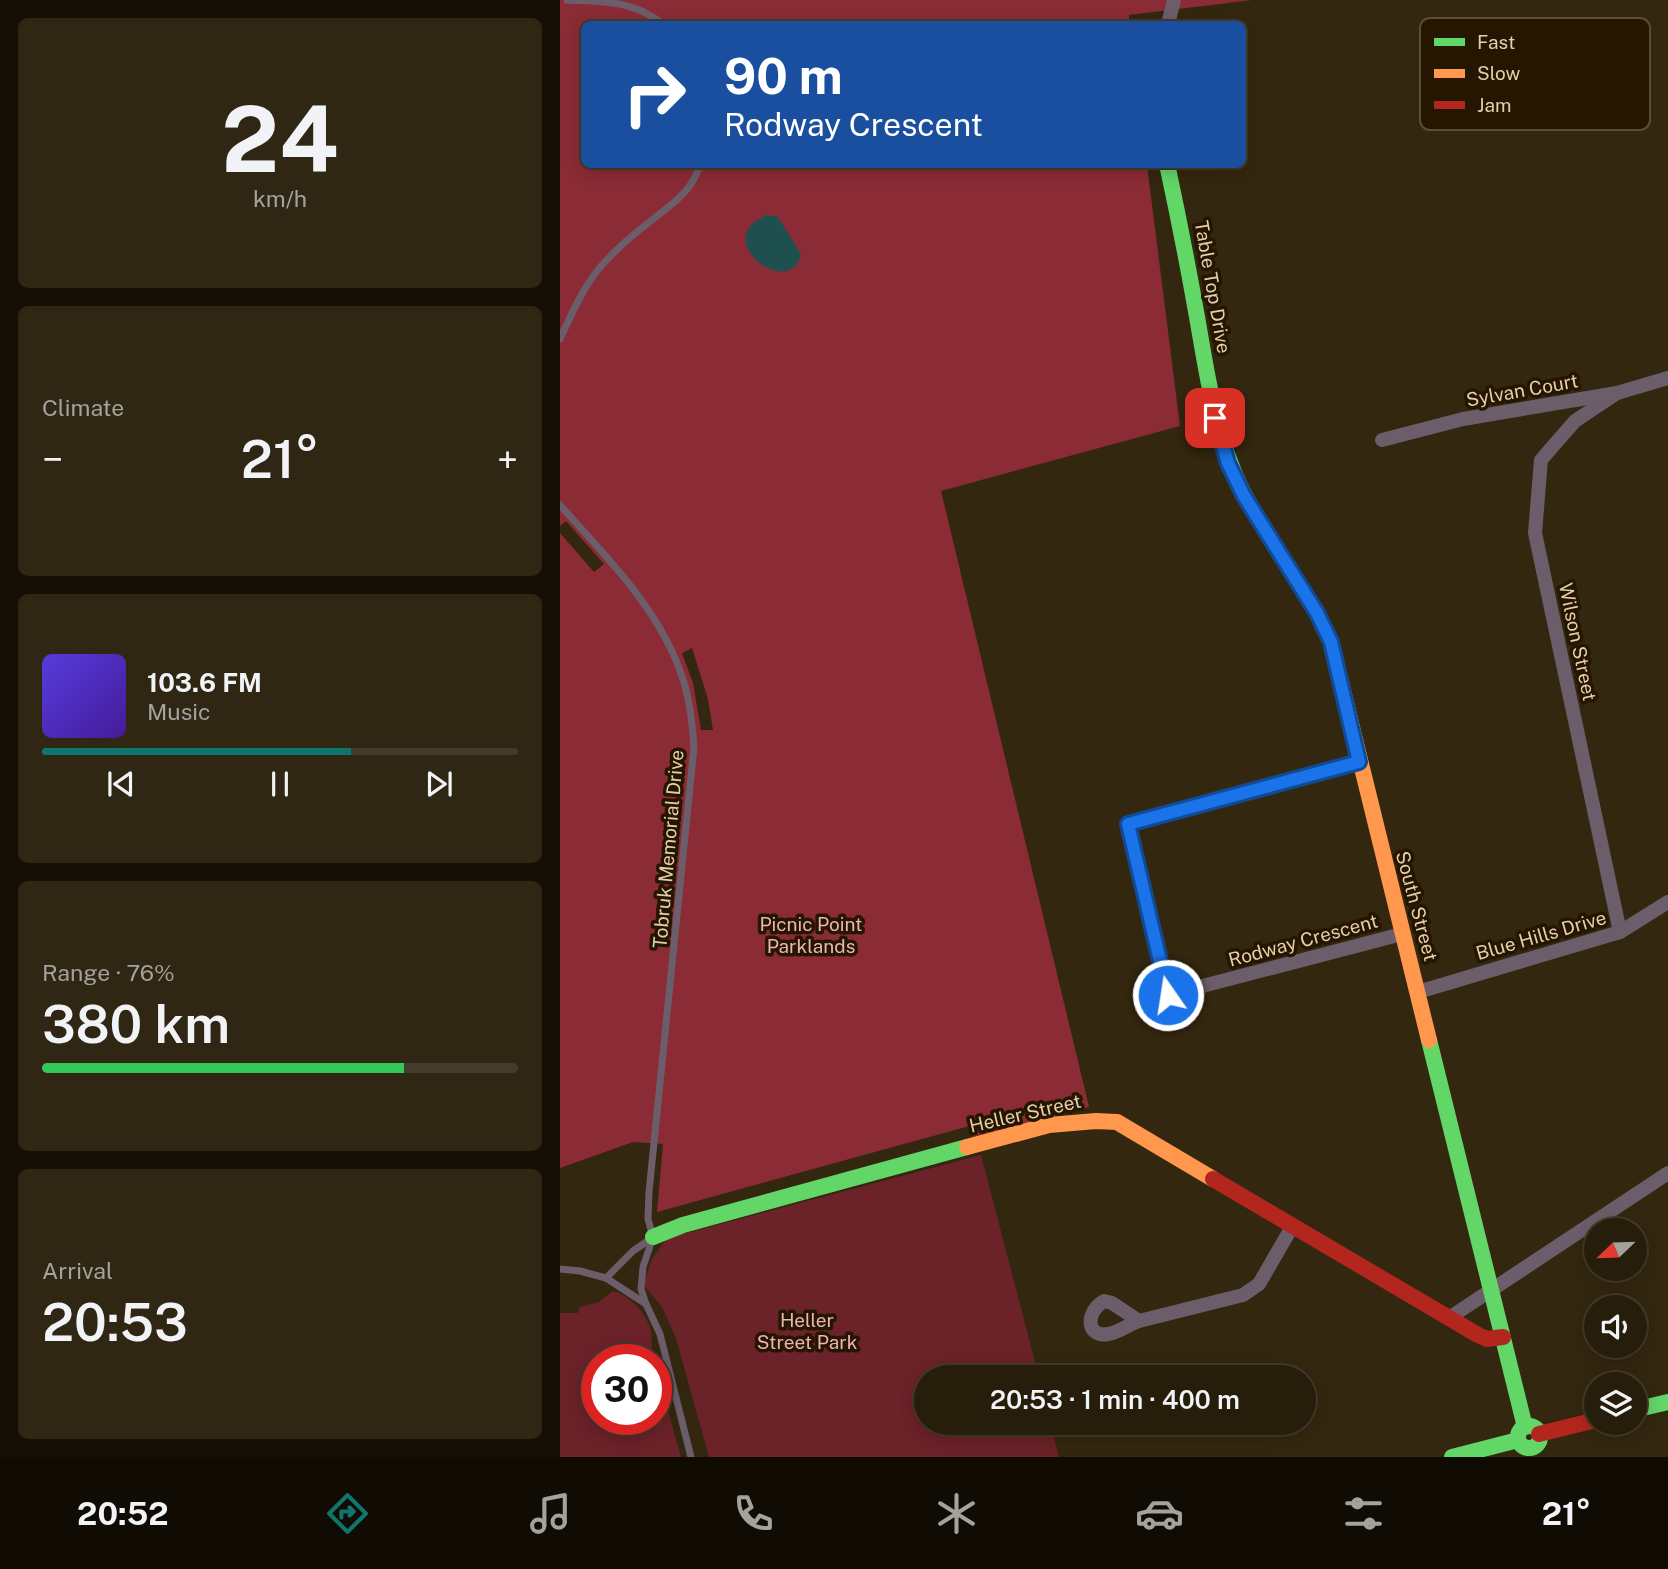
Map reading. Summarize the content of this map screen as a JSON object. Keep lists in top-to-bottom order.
{
  "streets": {
    "street": [
      "Table Top Drive",
      "Sylvan Court",
      "Wilson Street",
      "South Street",
      "Blue Hills Drive",
      "Rodway Crescent",
      "Heller Street"
    ],
    "lane": ["Tobruk Memorial Drive"]
  },
  "crossings": [
    ["Table Top Drive", "South Street"],
    ["Sylvan Court", "Wilson Street"],
    ["Wilson Street", "Blue Hills Drive"],
    ["Tobruk Memorial Drive", "Heller Street"],
    ["South Street", "Blue Hills Drive"],
    ["South Street", "Rodway Crescent"],
    ["South Street", "Heller Street"]
  ],
  "parks": ["Picnic Point Parklands", "Heller Street Park"],
  "legend": ["Fast", "Slow", "Jam"],
  "north": "bottom left",
  "page": {
    "tile": [
      ["24", "km/h"],
      "Climate",
      ["Range · 76%", "380 km"],
      ["Arrival", "20:53"]
    ],
    "turn": ["90 m", "Rodway Crescent"],
    "heat": ["−", "21°", "+"],
    "song": ["103.6 FM", "Music"],
    "limit": "30",
    "trip": "20:53 · 1 min · 400 m",
    "tabs": ["20:52", "21°"]
  }
}
